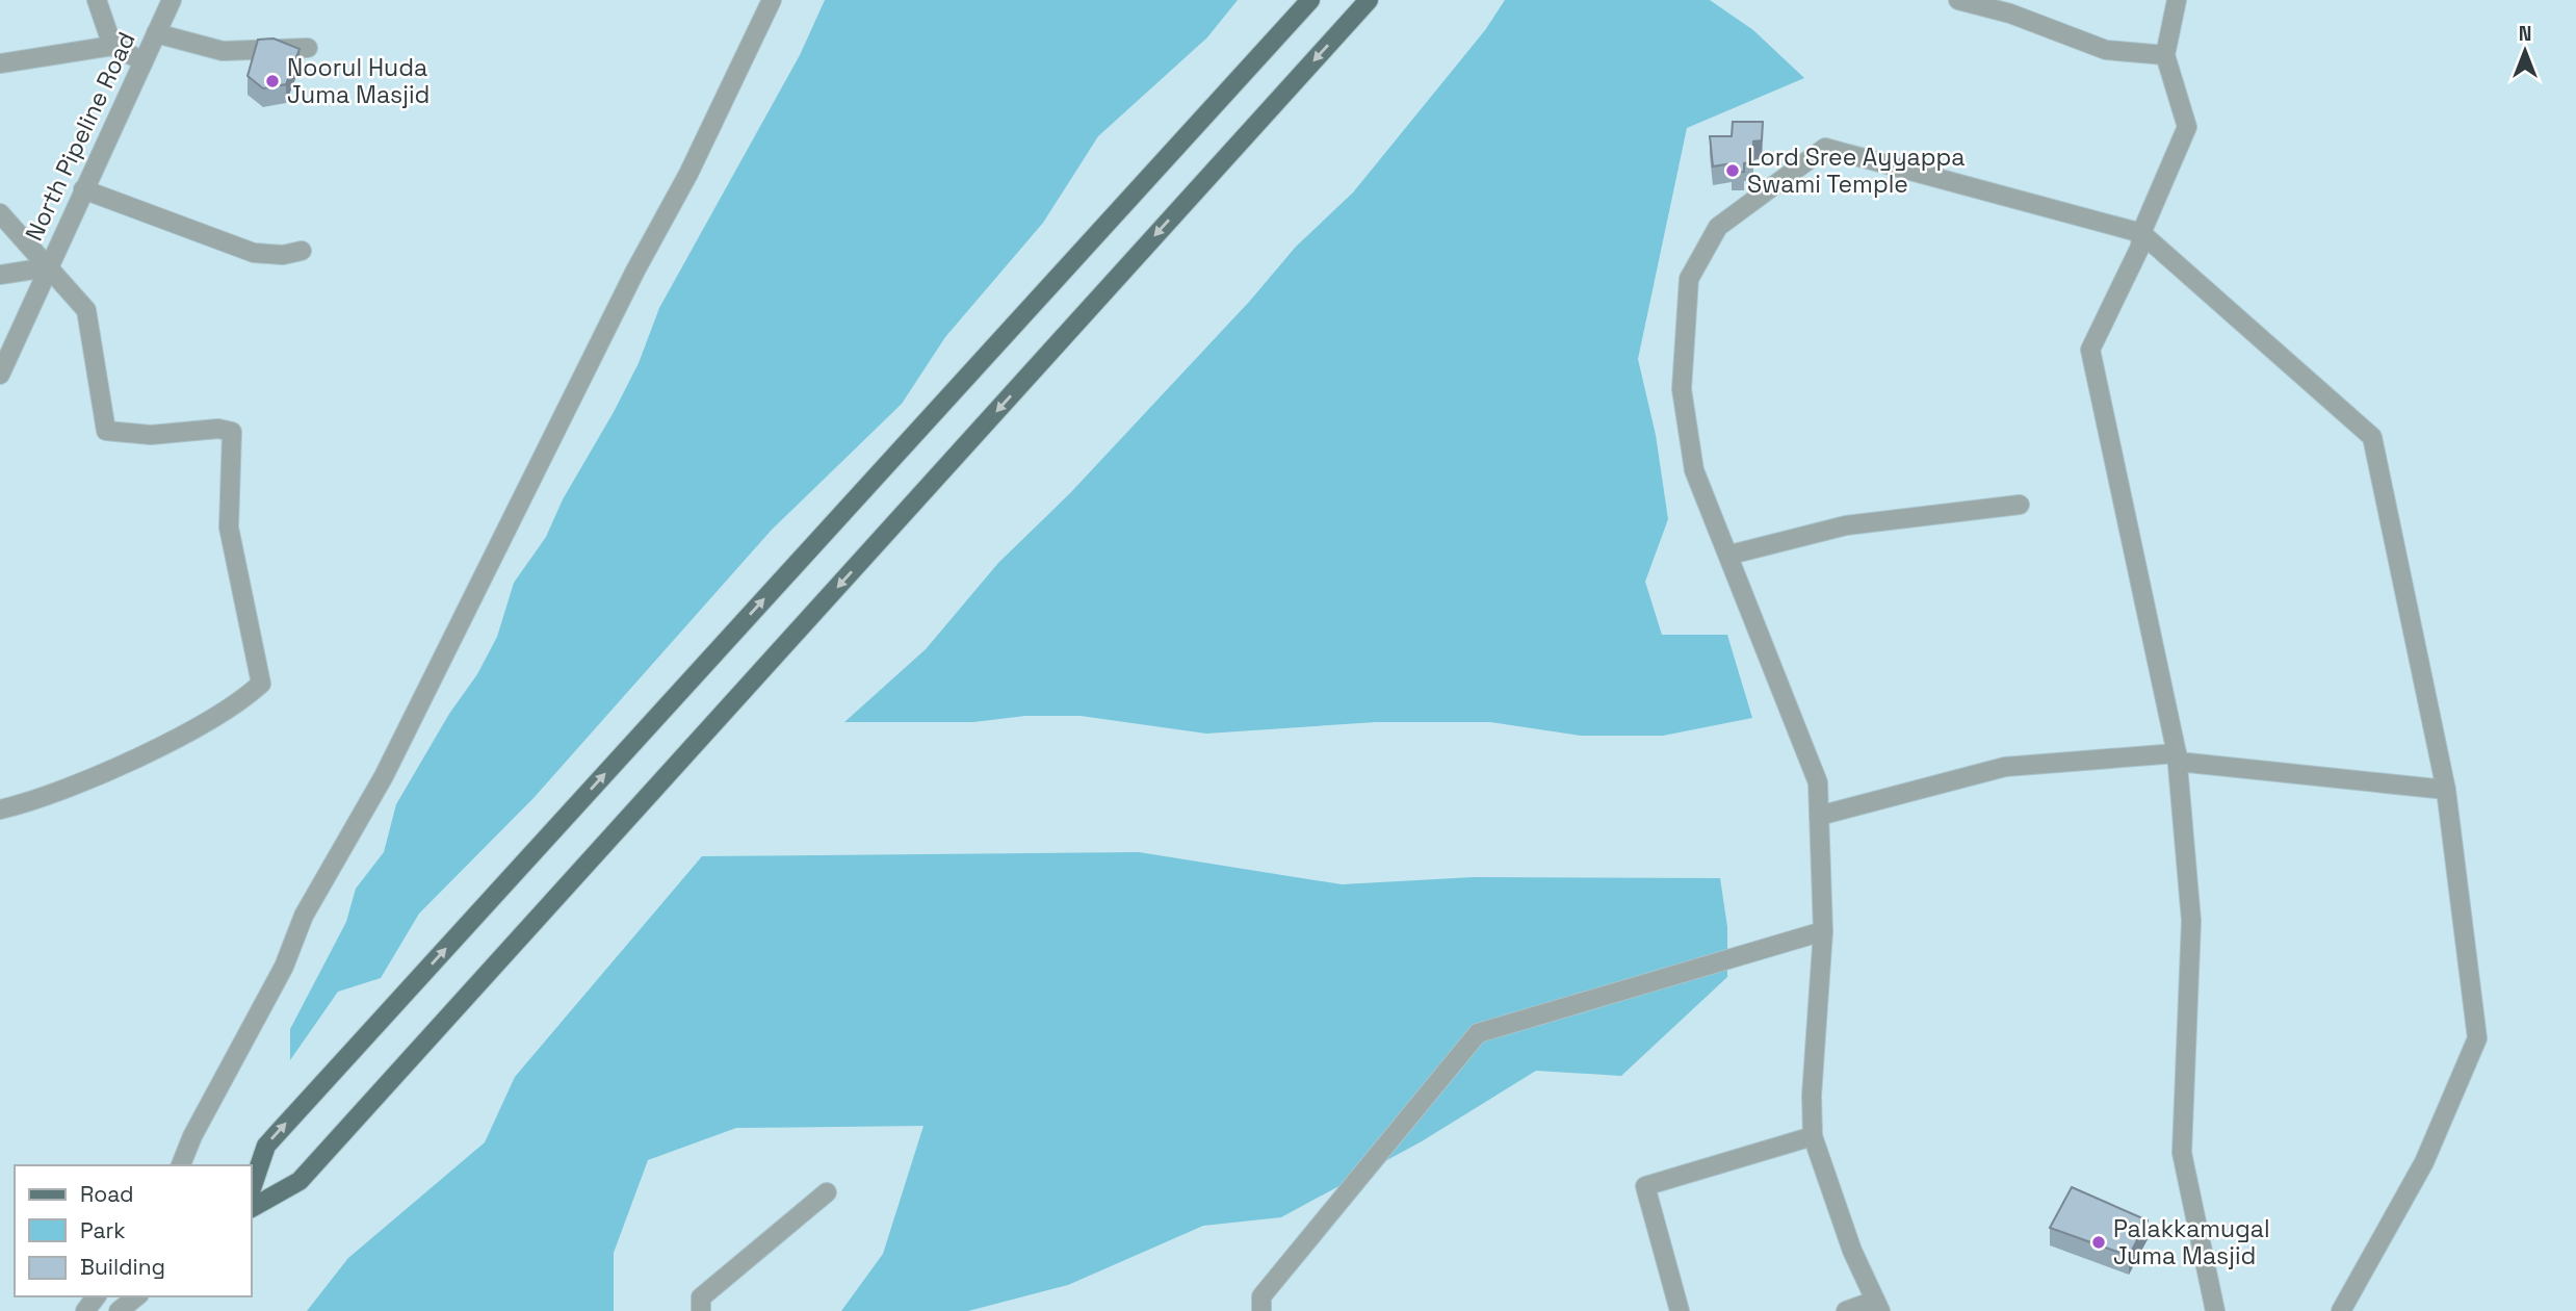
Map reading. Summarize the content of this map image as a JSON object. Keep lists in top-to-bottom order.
{
  "streets": {
    "street": ["North Pipeline Road"]
  },
  "places": ["Noorul Huda Juma Masjid", "Lord Sree Ayyappa Swami Temple", "Palakkamugal Juma Masjid"],
  "legend": ["Road", "Park", "Building"],
  "north": "top"
}
